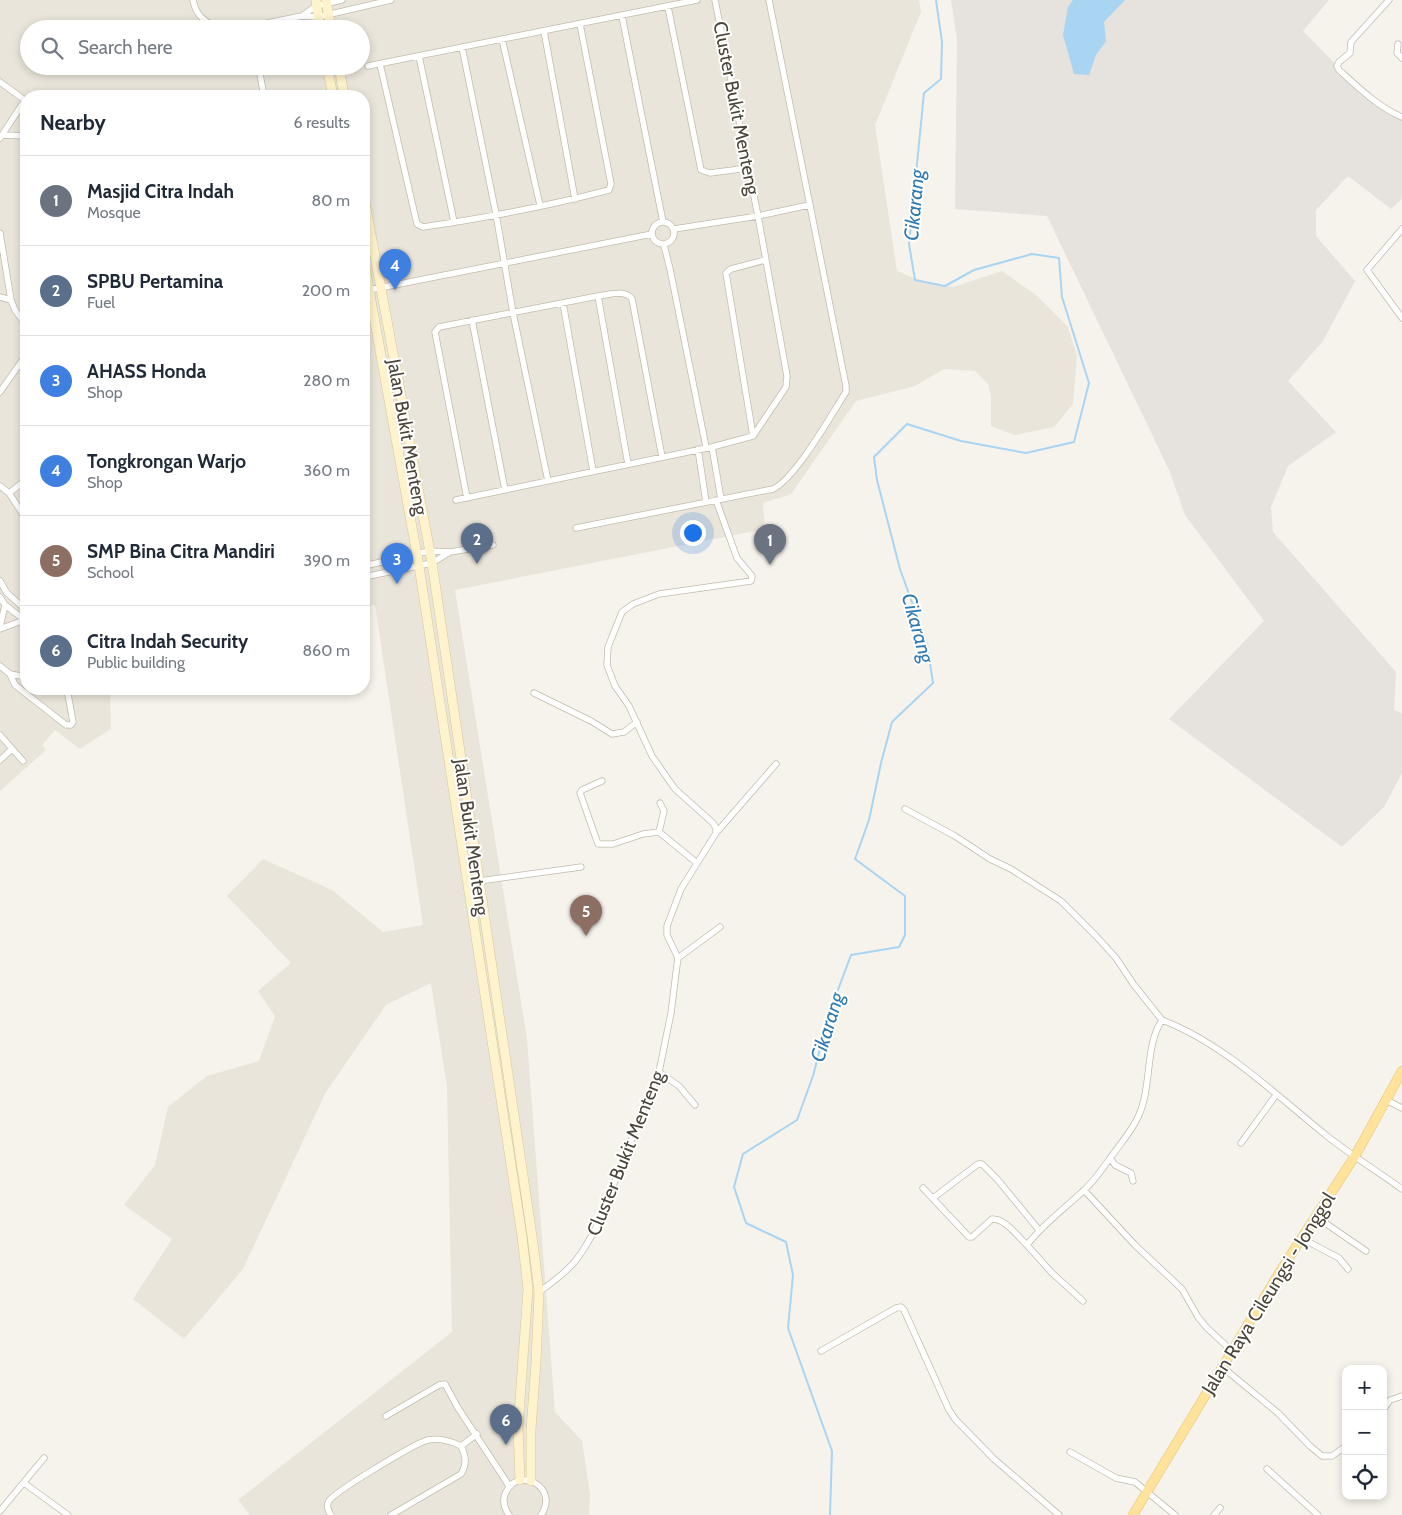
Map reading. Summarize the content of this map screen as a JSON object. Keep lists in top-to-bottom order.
{
  "streets": {
    "main road": ["Jalan Raya Cileungsi - Jonggol"],
    "street": ["Cluster Bukit Menteng", "Jalan Bukit Menteng"]
  },
  "crossings": [
    ["Cluster Bukit Menteng", "Jalan Bukit Menteng"]
  ],
  "water": ["Cikarang"],
  "page": {
    "search": "Search here",
    "heading": ["Nearby", "6 results"],
    "list": [
      {
        "mark": "1",
        "name": "Masjid Citra Indah",
        "note": "Mosque",
        "value": "80 m"
      },
      {
        "mark": "2",
        "name": "SPBU Pertamina",
        "note": "Fuel",
        "value": "200 m"
      },
      {
        "mark": "3",
        "name": "AHASS Honda",
        "note": "Shop",
        "value": "280 m"
      },
      {
        "mark": "4",
        "name": "Tongkrongan Warjo",
        "note": "Shop",
        "value": "360 m"
      },
      {
        "mark": "5",
        "name": "SMP Bina Citra Mandiri",
        "note": "School",
        "value": "390 m"
      },
      {
        "mark": "6",
        "name": "Citra Indah Security",
        "note": "Public building",
        "value": "860 m"
      }
    ],
    "pins": [
      "4",
      "2",
      "1",
      "3",
      "5",
      "6"
    ],
    "map_buttons": ["+", "−"]
  }
}
